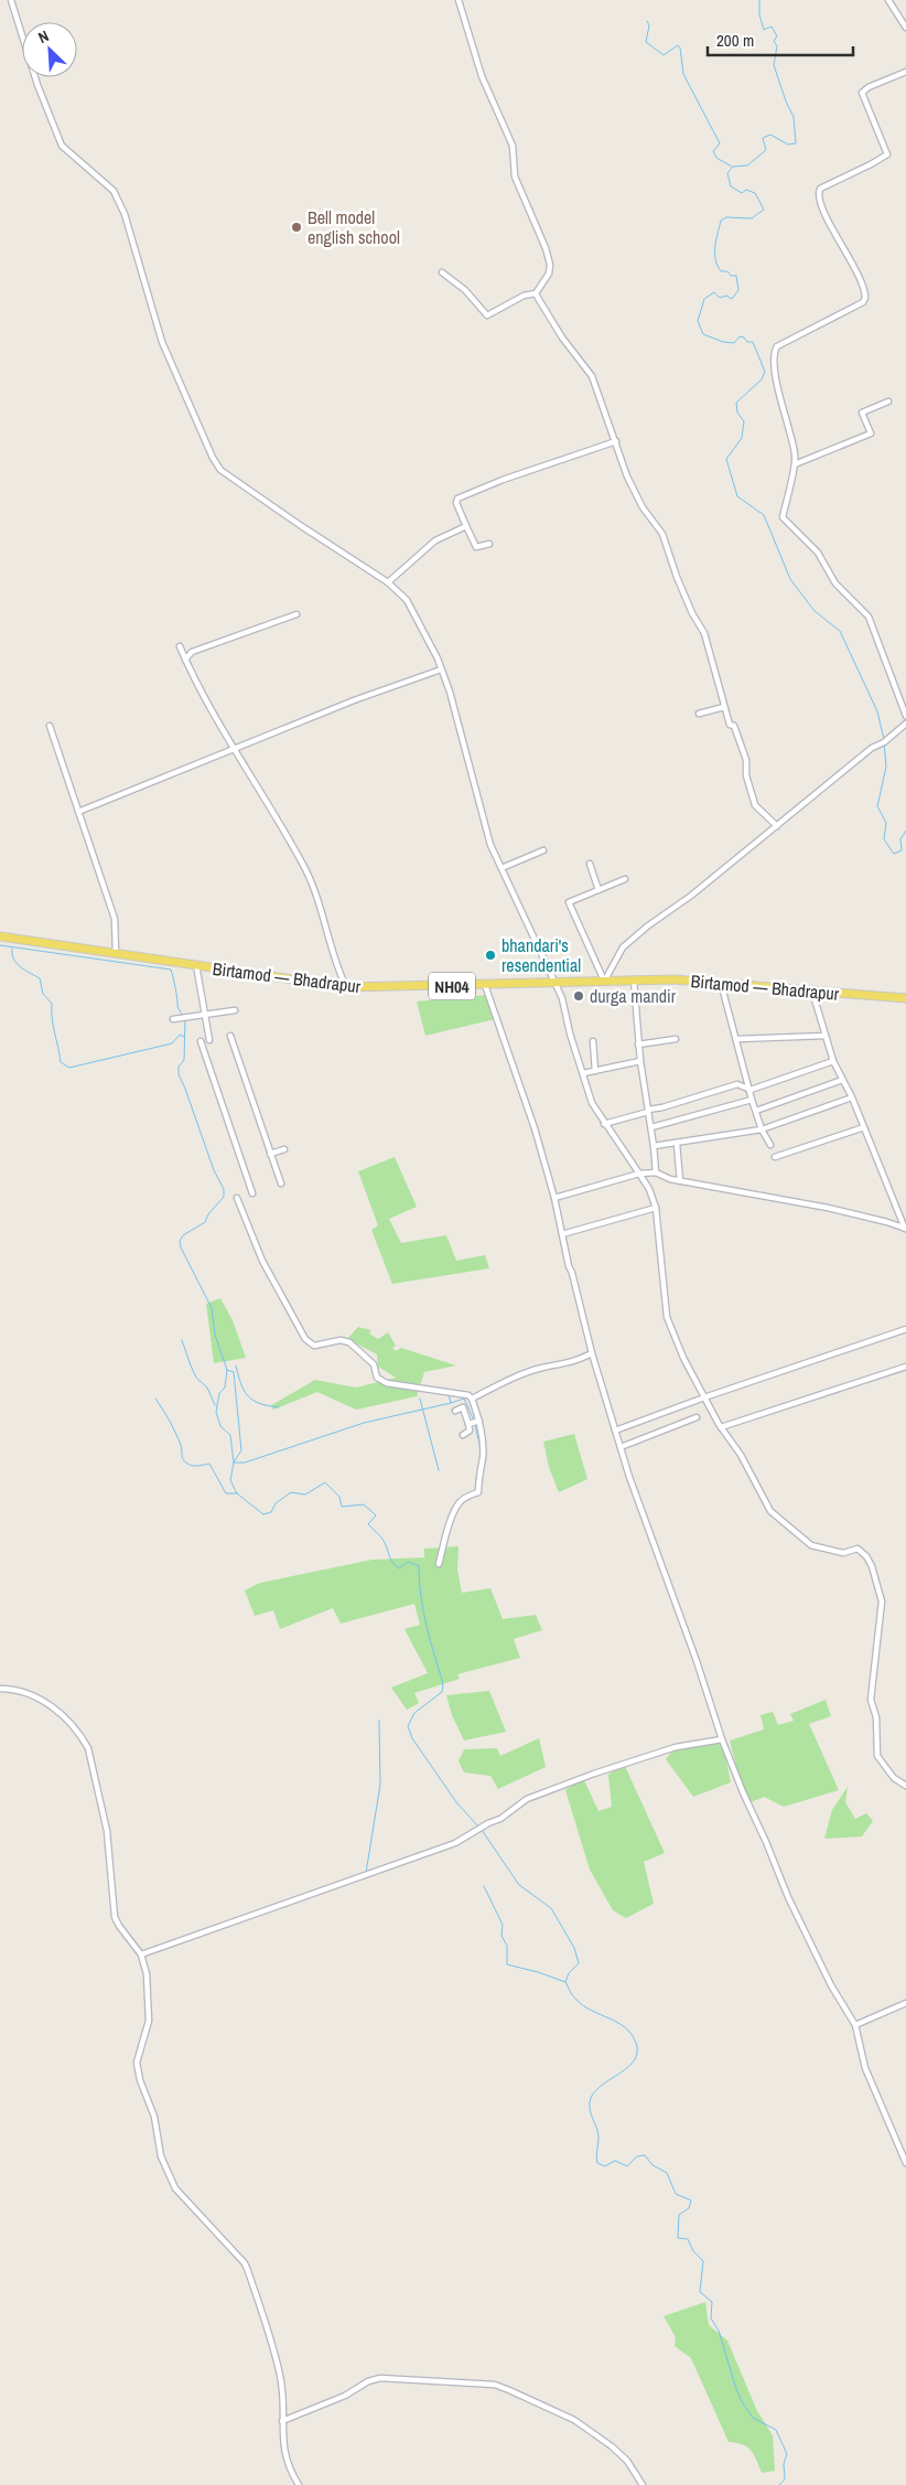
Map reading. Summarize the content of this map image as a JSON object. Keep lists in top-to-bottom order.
{
  "streets": {
    "main road": ["Birtamod — Bhadrapur", "NH04"]
  },
  "places": ["Bell model english school", "bhandari's resendential", "durga mandir"],
  "scale_bar": "200 m",
  "north": "top left"
}
